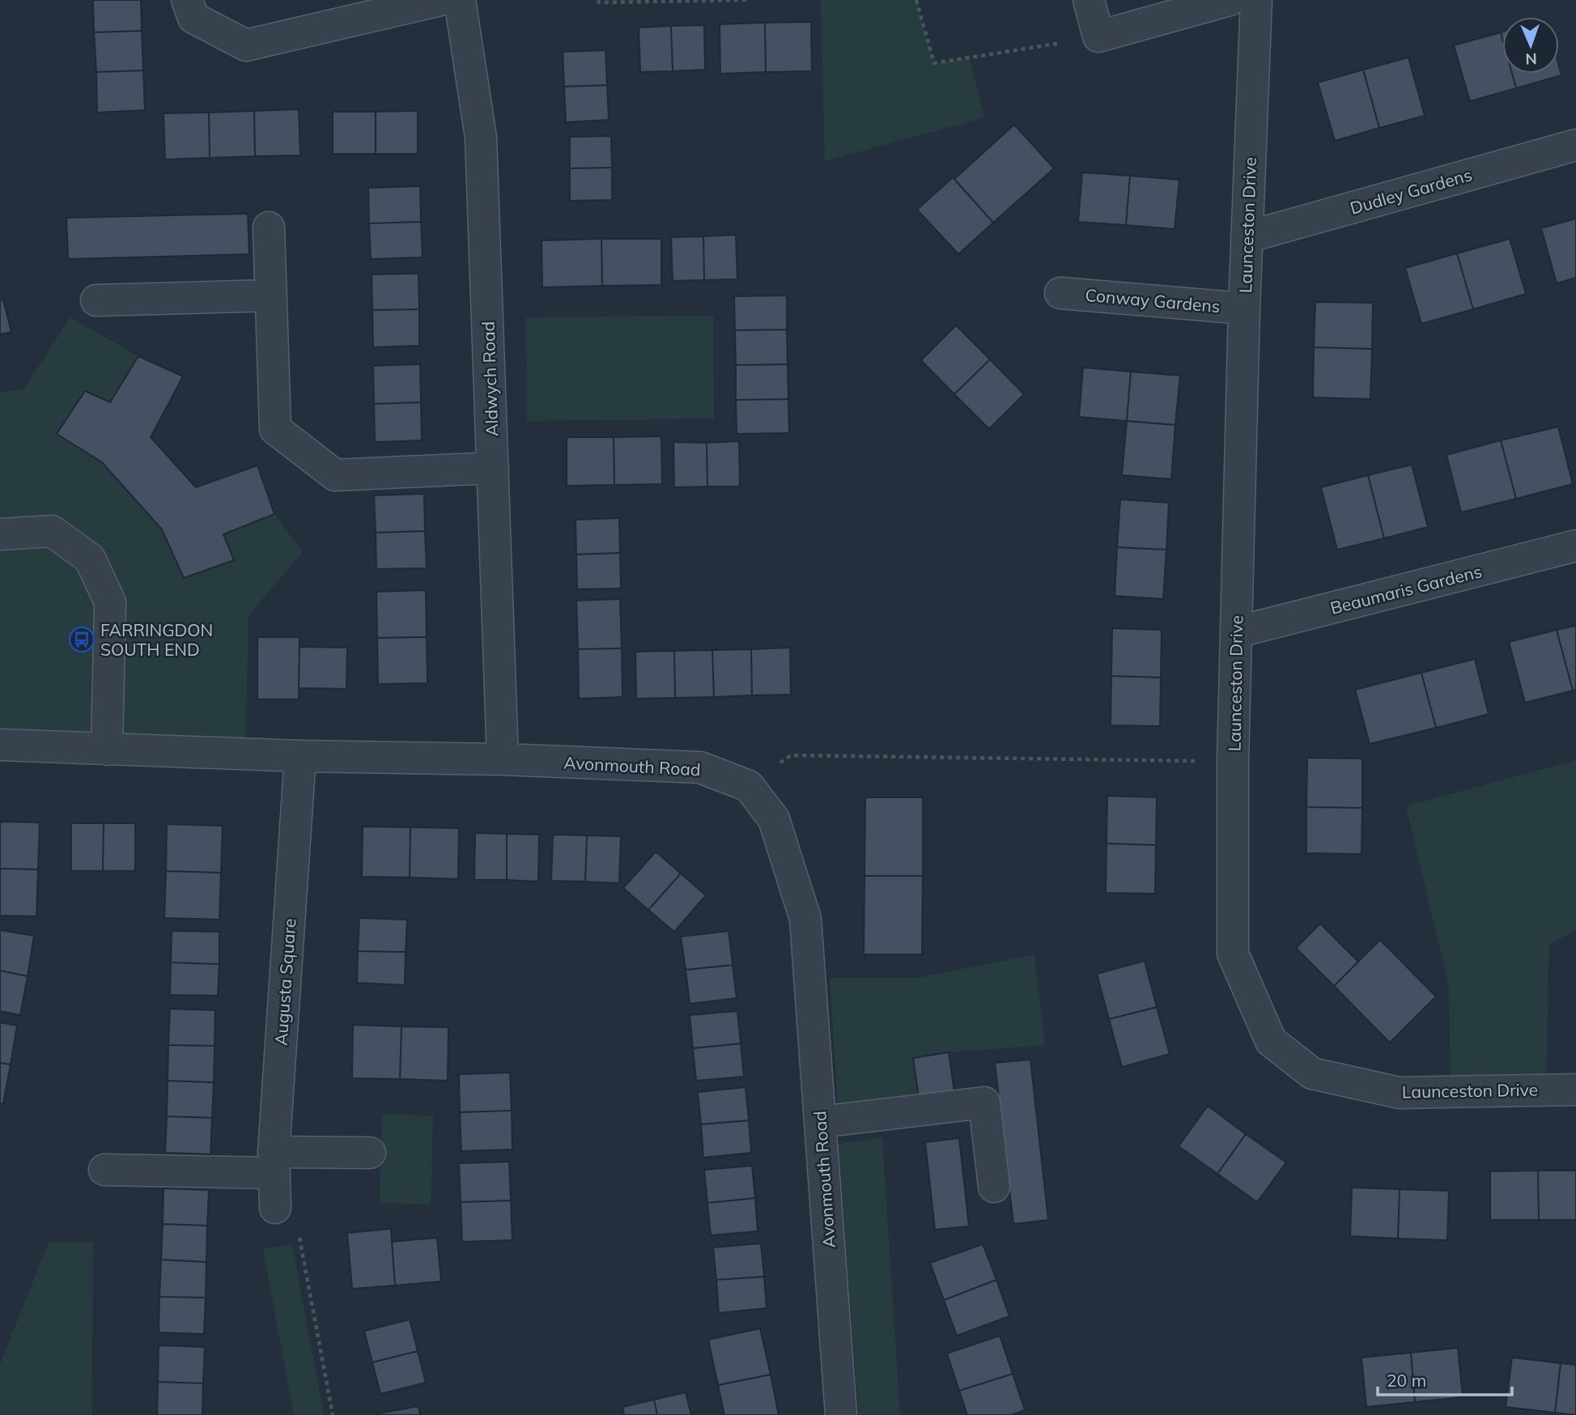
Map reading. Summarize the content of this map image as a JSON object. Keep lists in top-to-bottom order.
{
  "streets": {
    "street": [
      "Dudley Gardens",
      "Launceston Drive",
      "Conway Gardens",
      "Aldwych Road",
      "Beaumaris Gardens",
      "Avonmouth Road",
      "Augusta Square"
    ]
  },
  "crossings": [
    ["Dudley Gardens", "Launceston Drive"],
    ["Launceston Drive", "Conway Gardens"],
    ["Launceston Drive", "Beaumaris Gardens"],
    ["Aldwych Road", "Avonmouth Road"],
    ["Avonmouth Road", "Augusta Square"]
  ],
  "places": {
    "bus stop": ["FARRINGDON SOUTH END"]
  },
  "scale_bar": "20 m",
  "north": "bottom"
}
